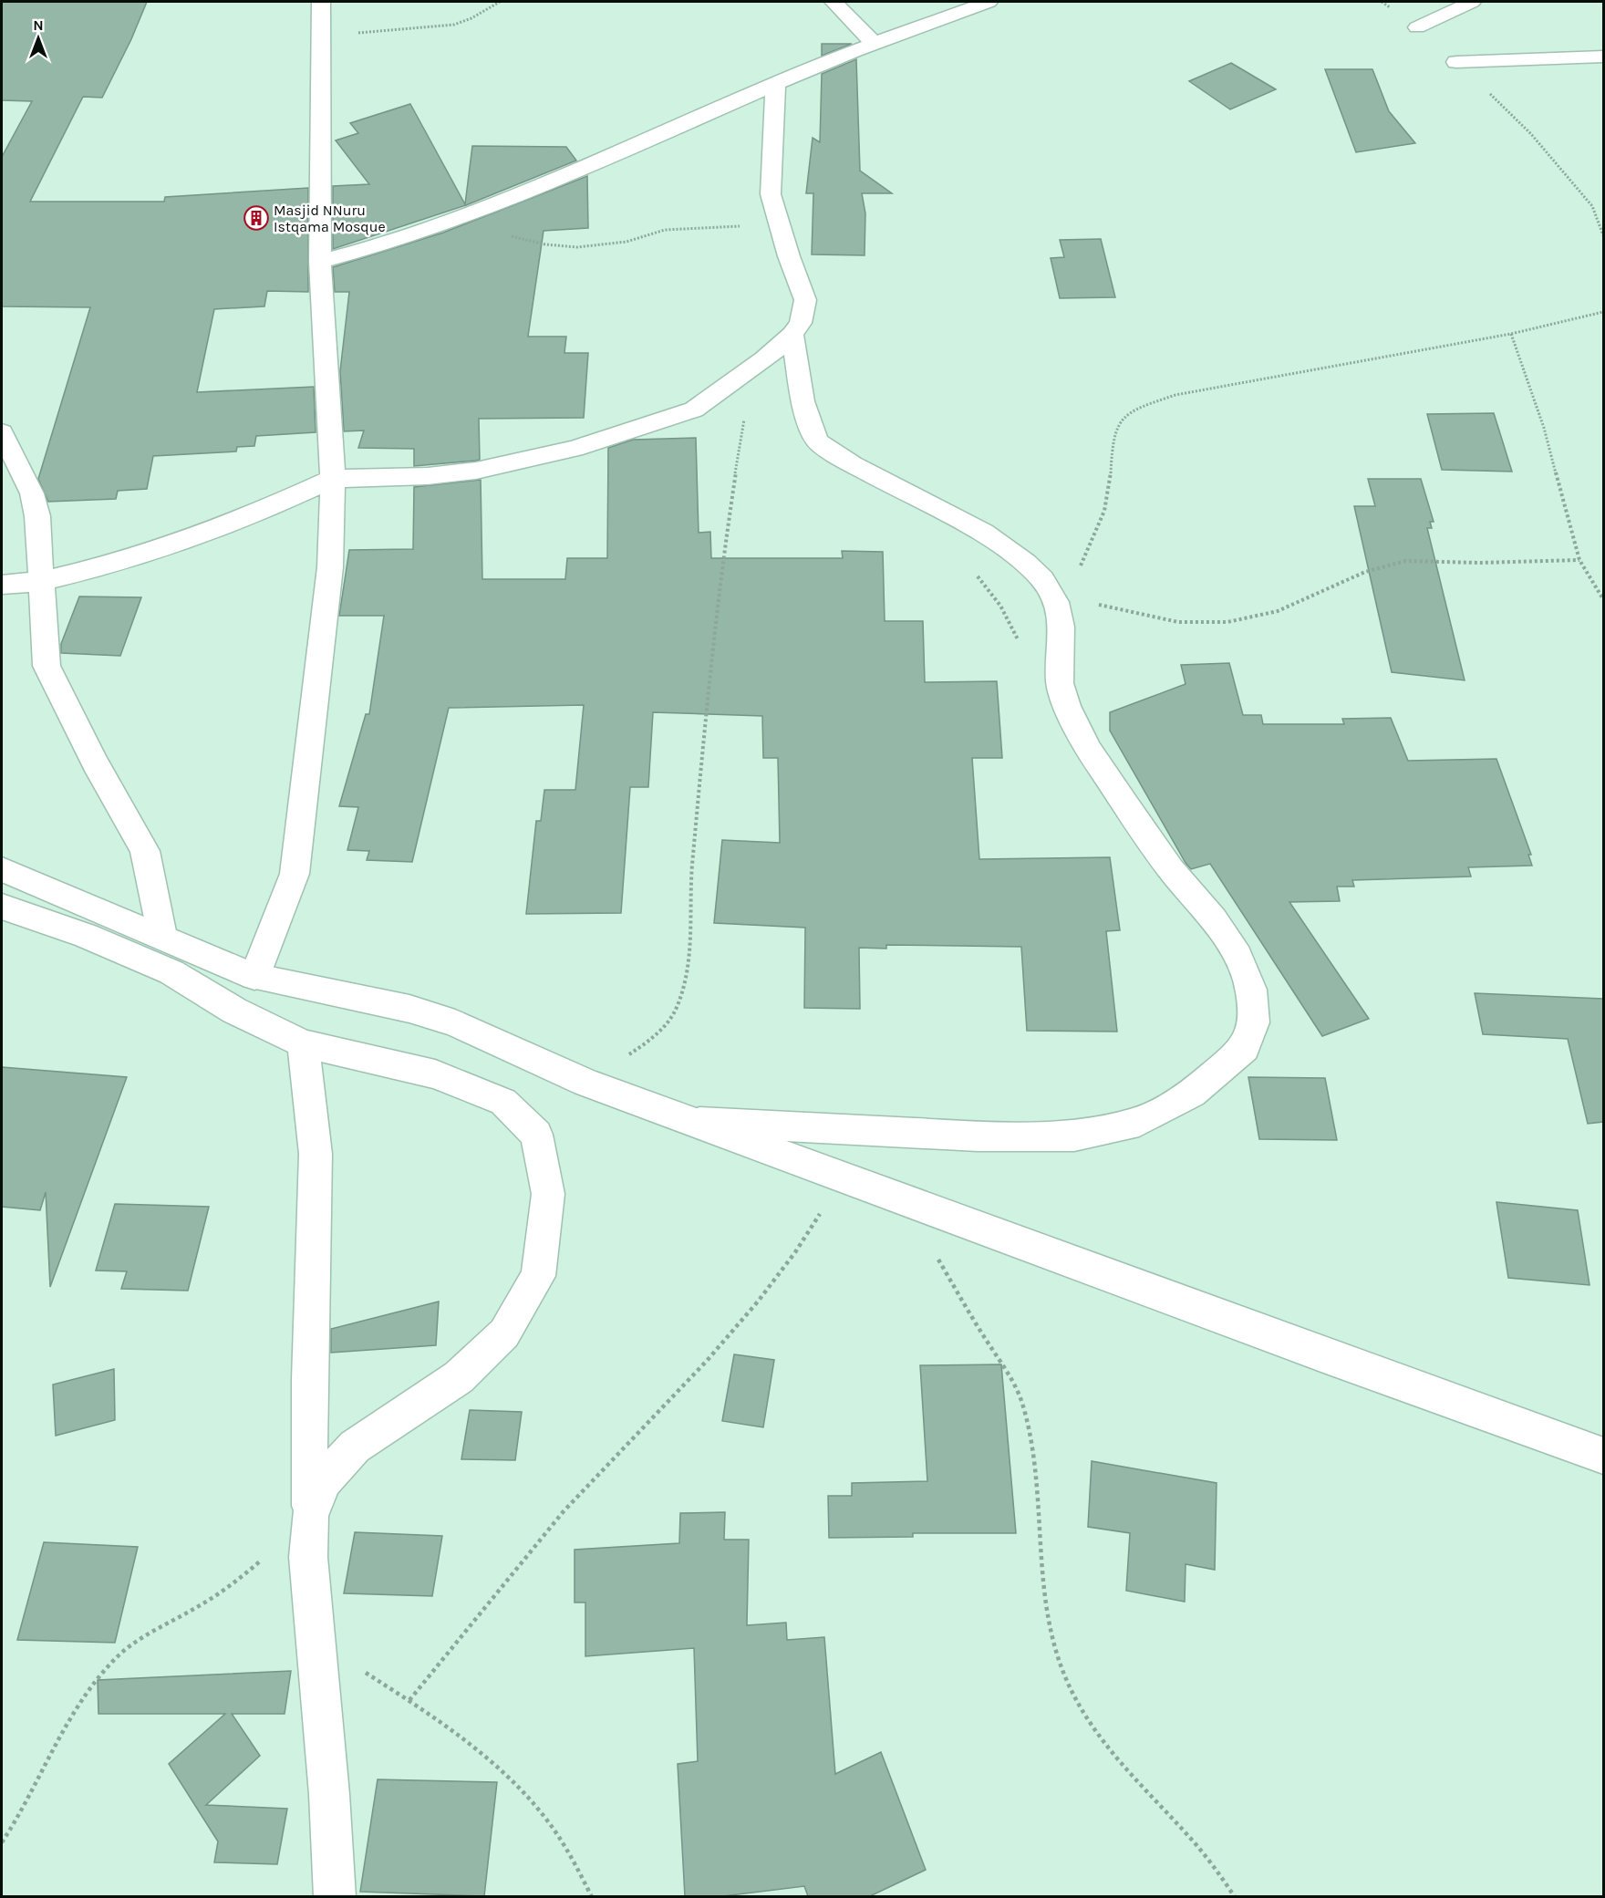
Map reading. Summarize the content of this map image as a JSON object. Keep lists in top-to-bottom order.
{
  "places": {
    "building": ["Masjid NNuru Istqama Mosque"]
  },
  "north": "top"
}
